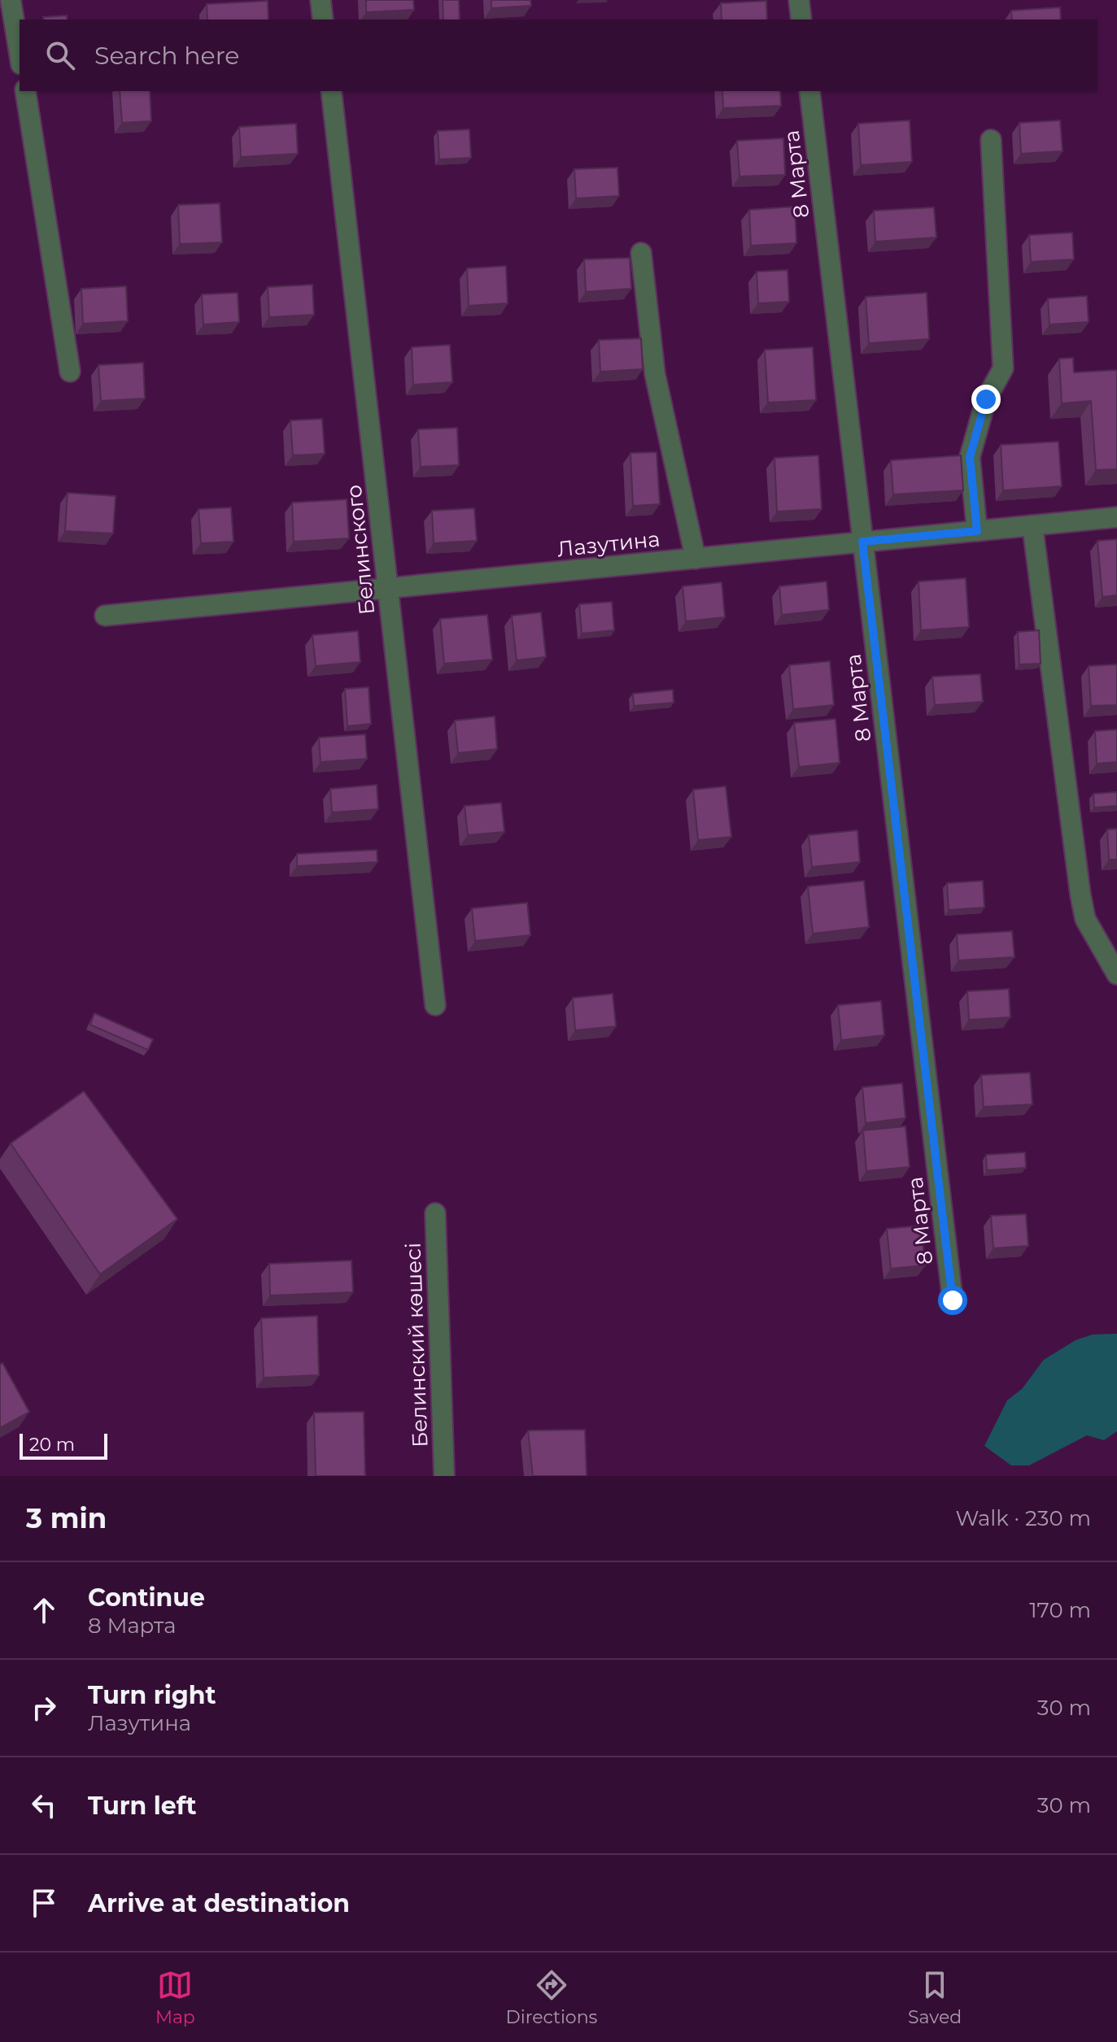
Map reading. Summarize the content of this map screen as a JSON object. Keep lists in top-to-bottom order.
{
  "streets": {
    "street": [
      "8 Марта",
      "Лазутина",
      "Белинского",
      "Белинский көшесі"
    ]
  },
  "crossings": [
    ["8 Марта", "Лазутина"],
    ["Лазутина", "Белинского"]
  ],
  "scale_bar": "20 m",
  "page": {
    "search": "Search here",
    "scale": "20 m",
    "heading": ["3 min", "Walk · 230 m"],
    "list": [
      ["Continue", "8 Марта", "170 m"],
      ["Turn right", "Лазутина", "30 m"],
      ["Turn left", "30 m"],
      "Arrive at destination"
    ],
    "nav": ["Map", "Directions", "Saved"]
  }
}
